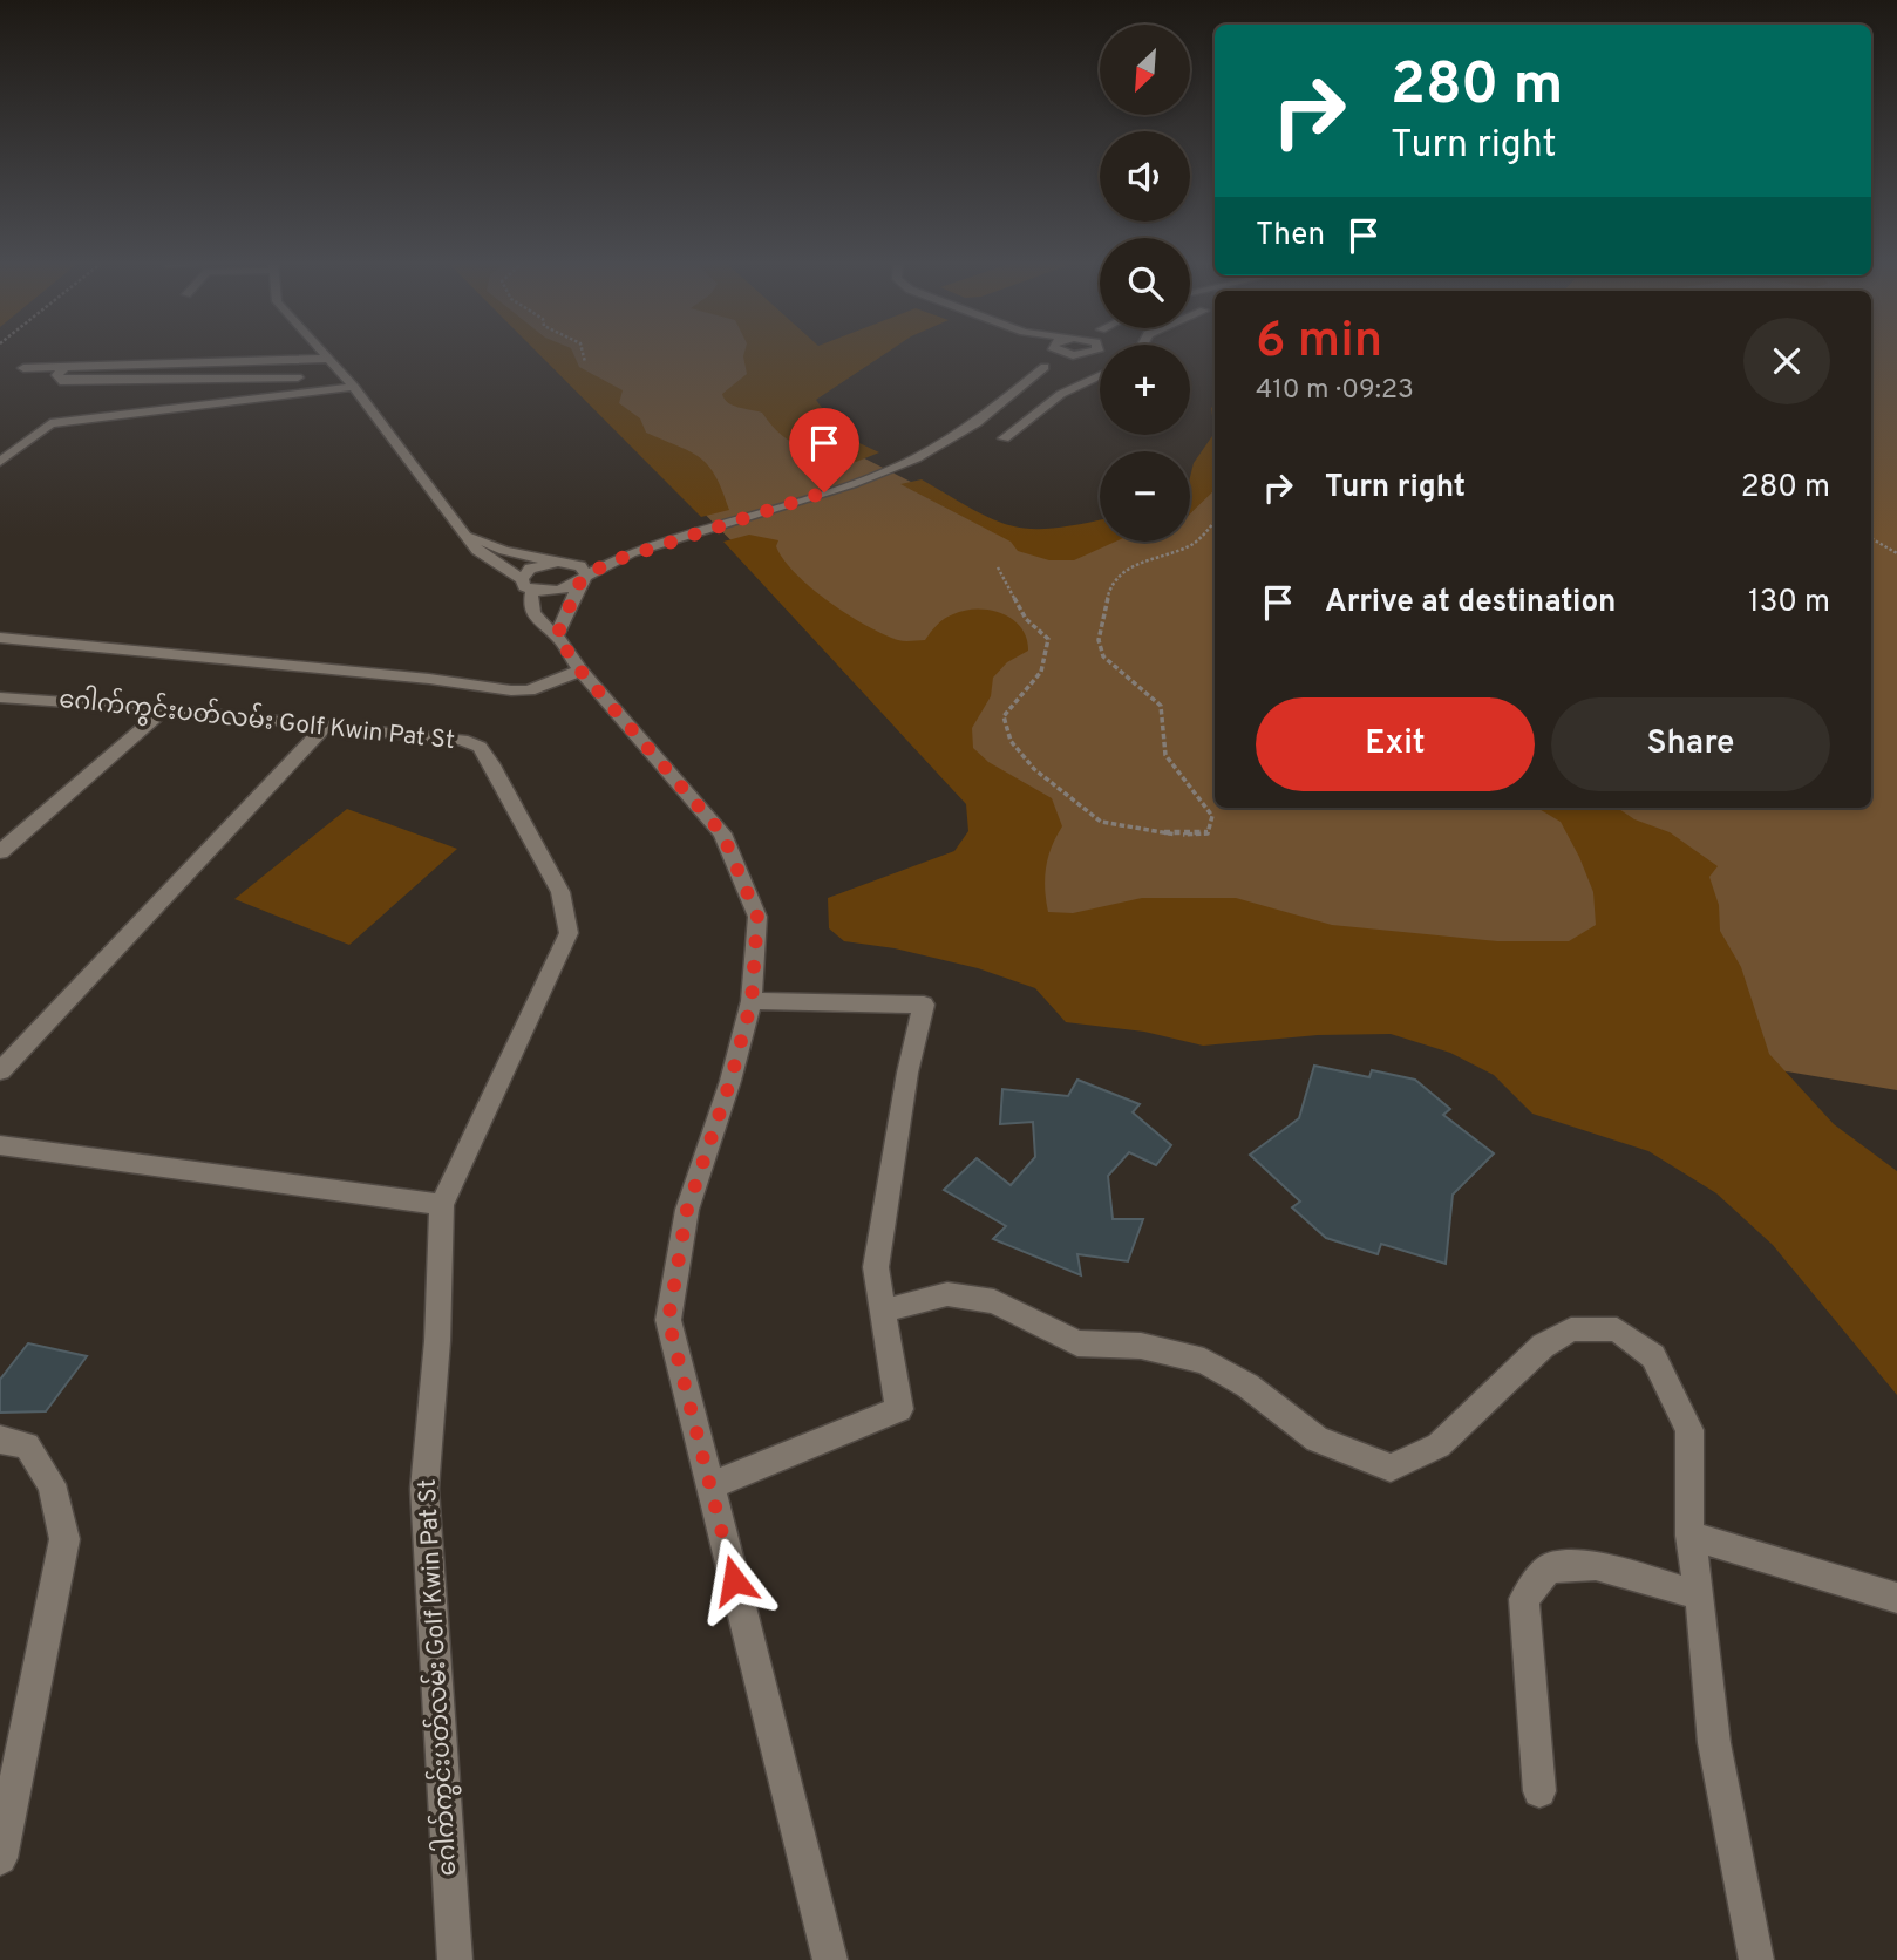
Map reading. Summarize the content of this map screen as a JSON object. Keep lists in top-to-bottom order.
{
  "streets": {
    "street": ["ဂေါက်ကွင်းပတ်လမ်း Golf Kwin Pat St"]
  },
  "north": "bottom left",
  "page": {
    "map_buttons": ["+", "−"],
    "turn": ["280 m", "Turn right"],
    "then": "Then",
    "heading": ["6 min", "410 m · 09:23"],
    "list": [
      {
        "name": "Turn right",
        "value": "280 m"
      },
      {
        "name": "Arrive at destination",
        "value": "130 m"
      }
    ],
    "buttons": ["Exit", "Share"]
  }
}
